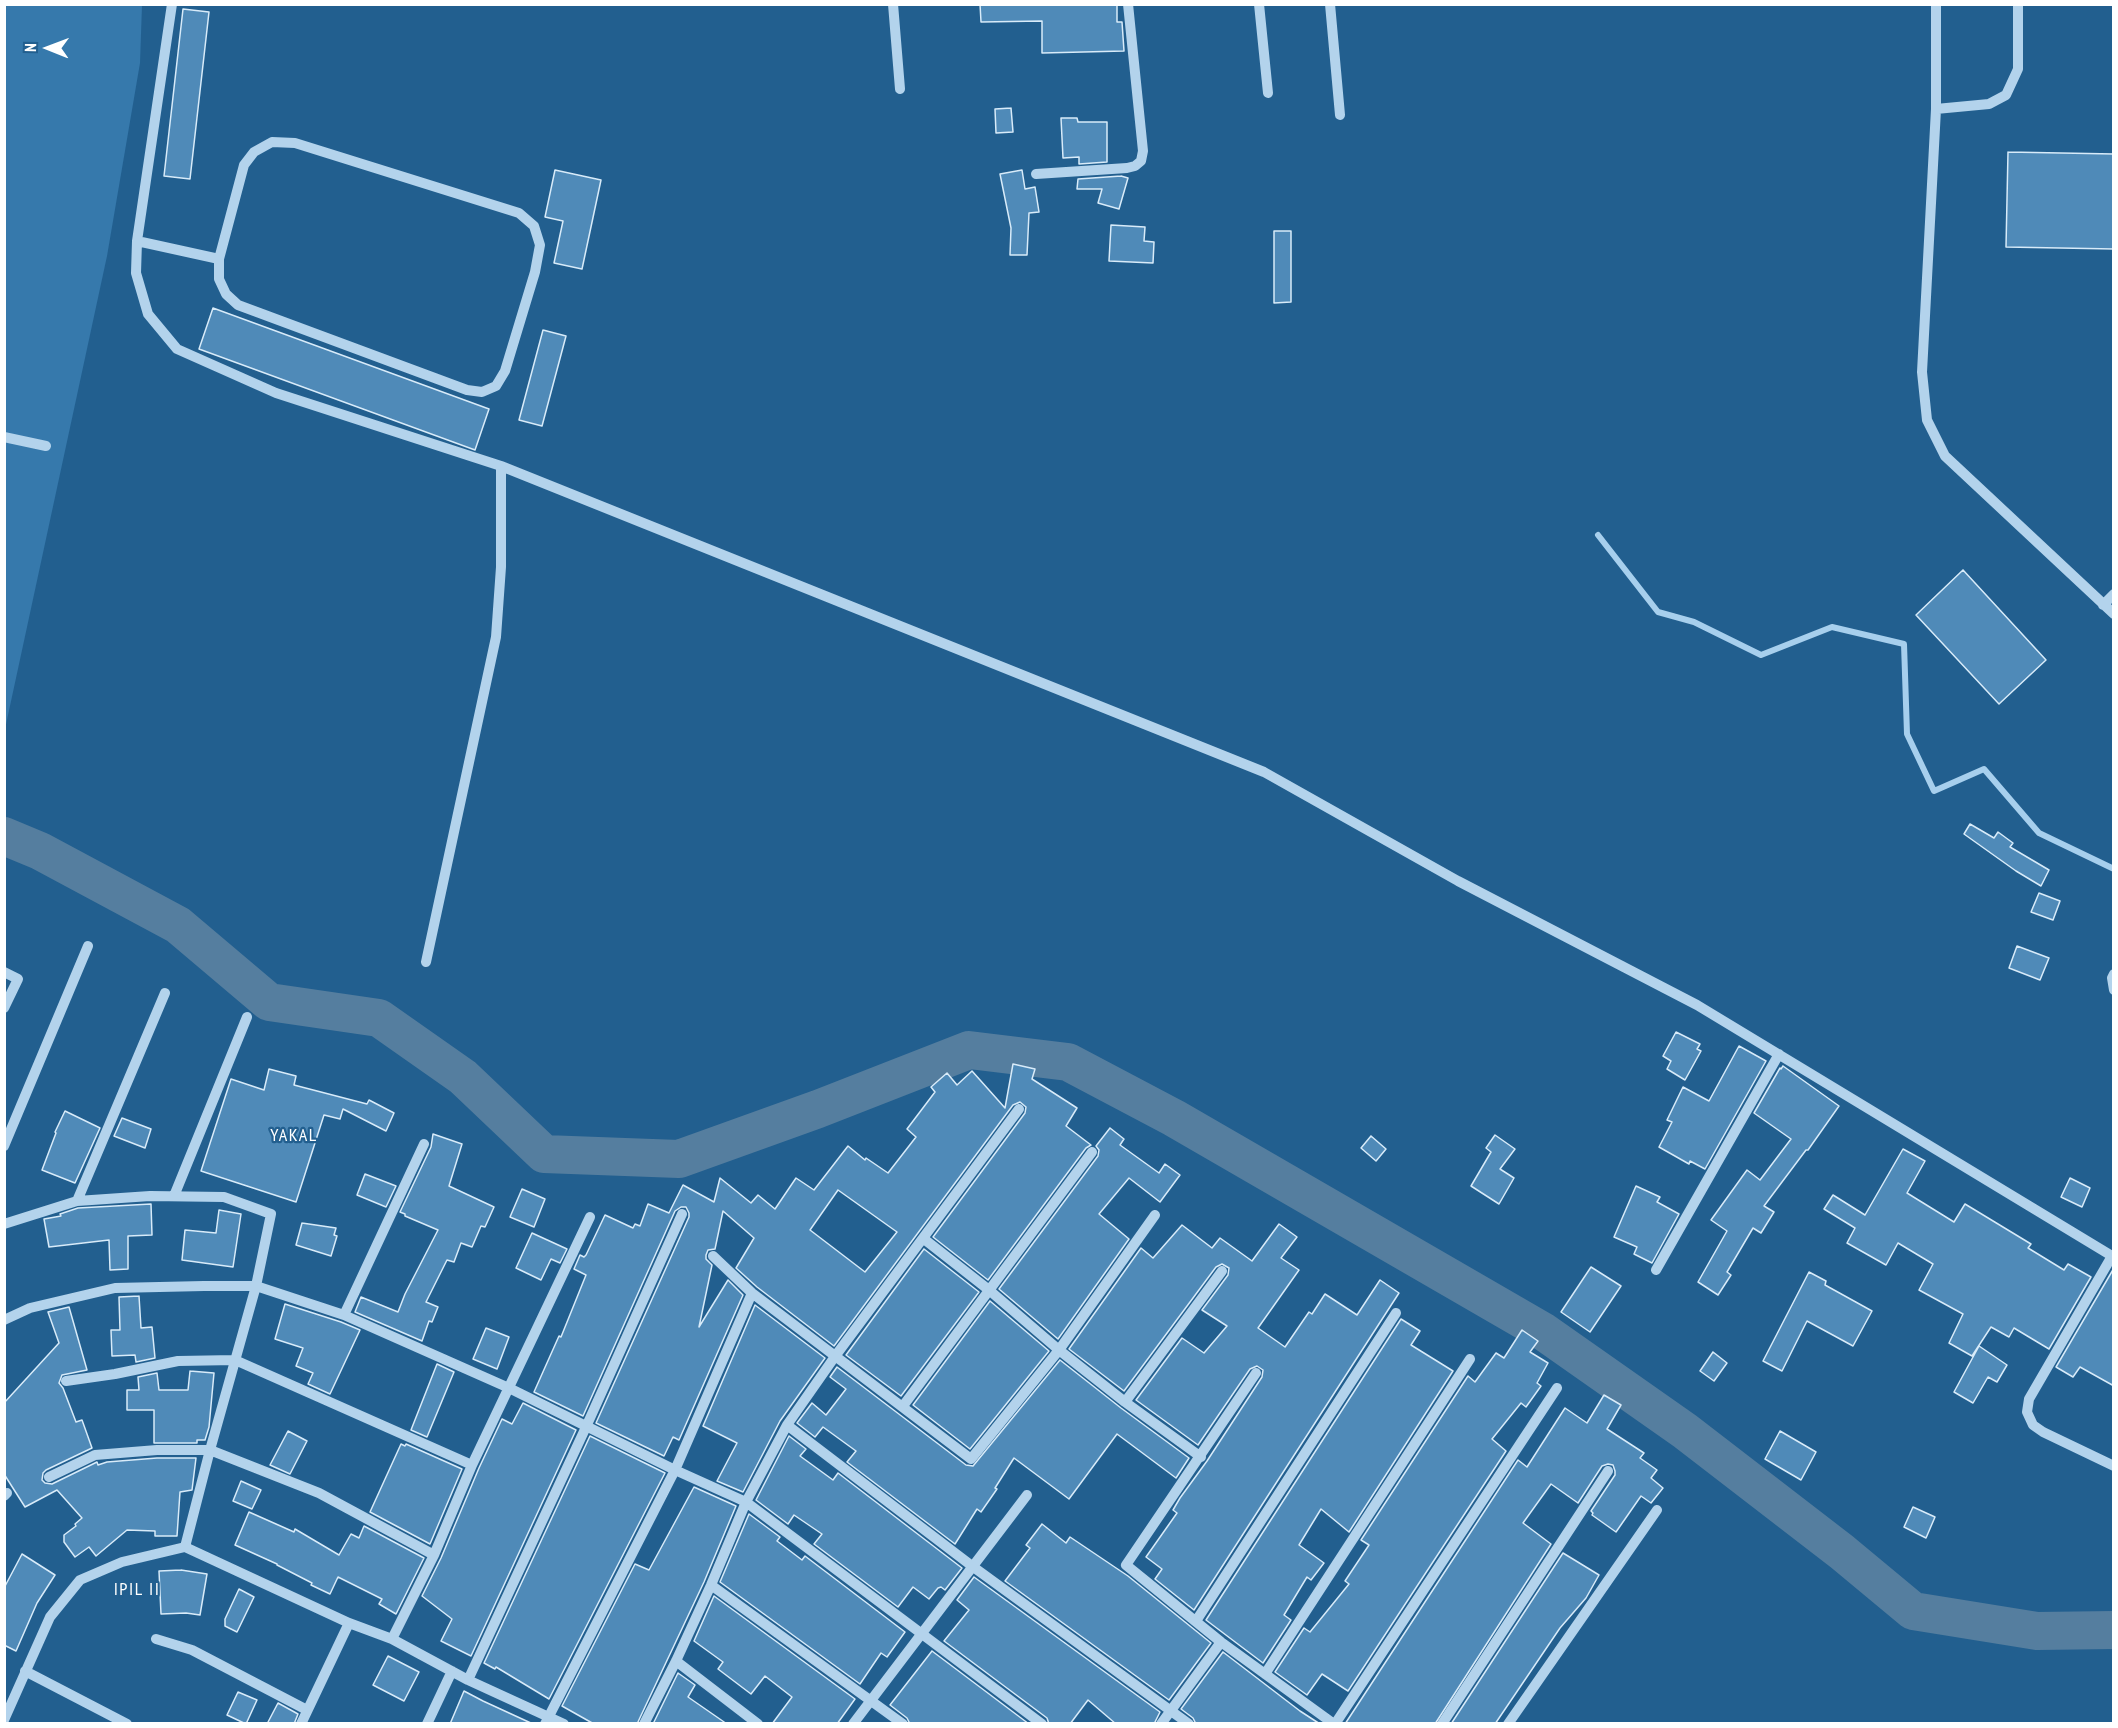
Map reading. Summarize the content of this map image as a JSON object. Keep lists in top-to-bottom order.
{
  "districts": ["YAKAL", "IPIL II"],
  "north": "left"
}
